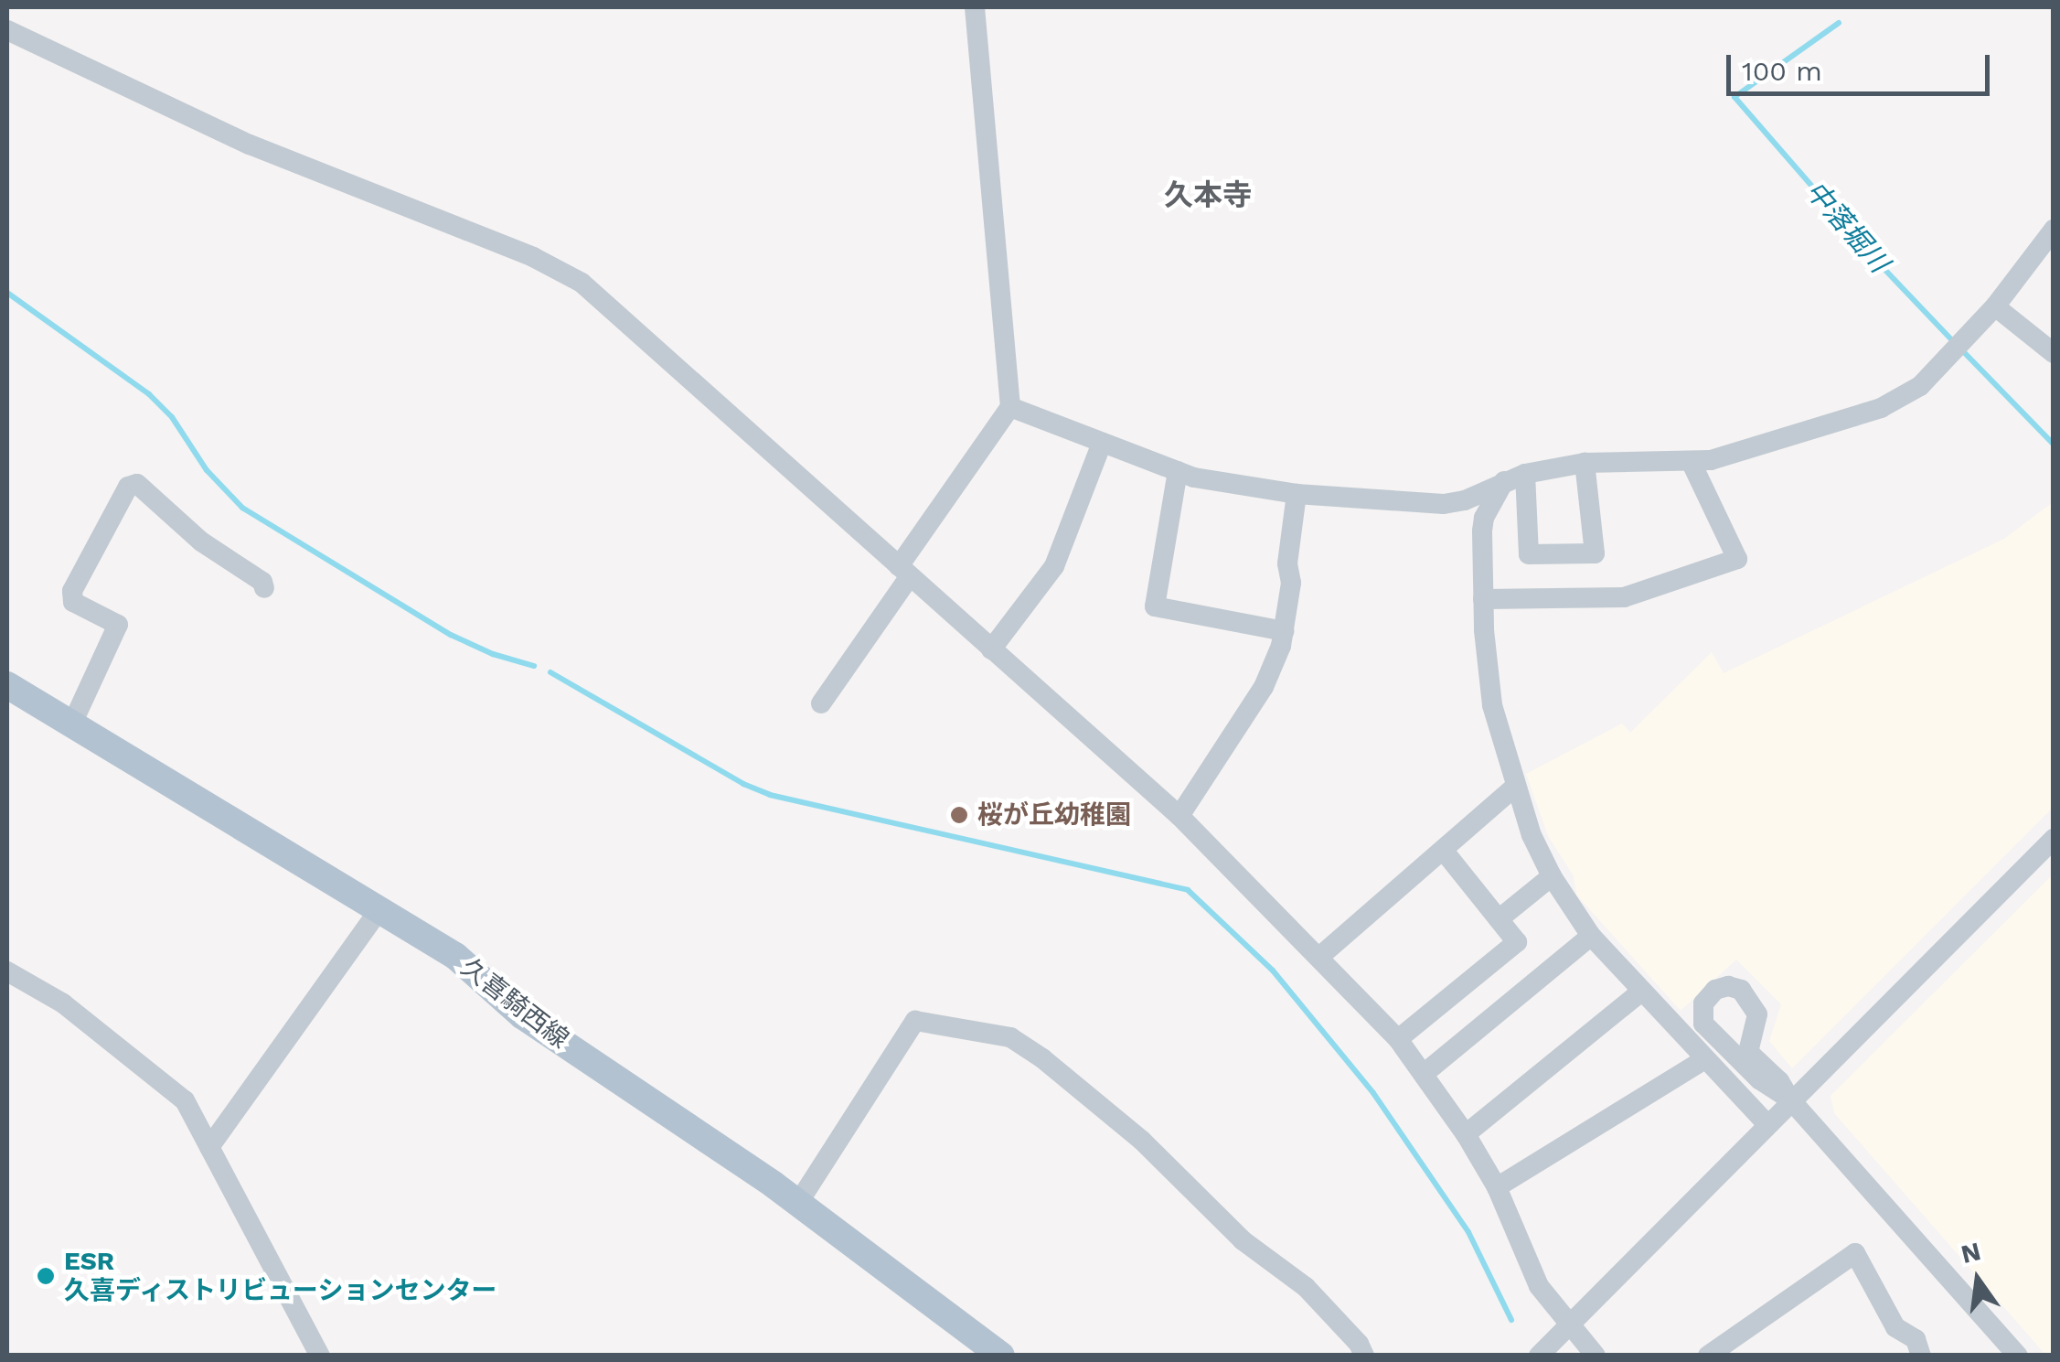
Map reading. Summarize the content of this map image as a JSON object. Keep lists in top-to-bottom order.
{
  "streets": {
    "main road": ["久喜騎西線"]
  },
  "districts": ["久本寺"],
  "water": ["中落堀川"],
  "places": ["桜が丘幼稚園", "ESR 久喜ディストリビューションセンター"],
  "scale_bar": "100 m",
  "north": "top"
}
